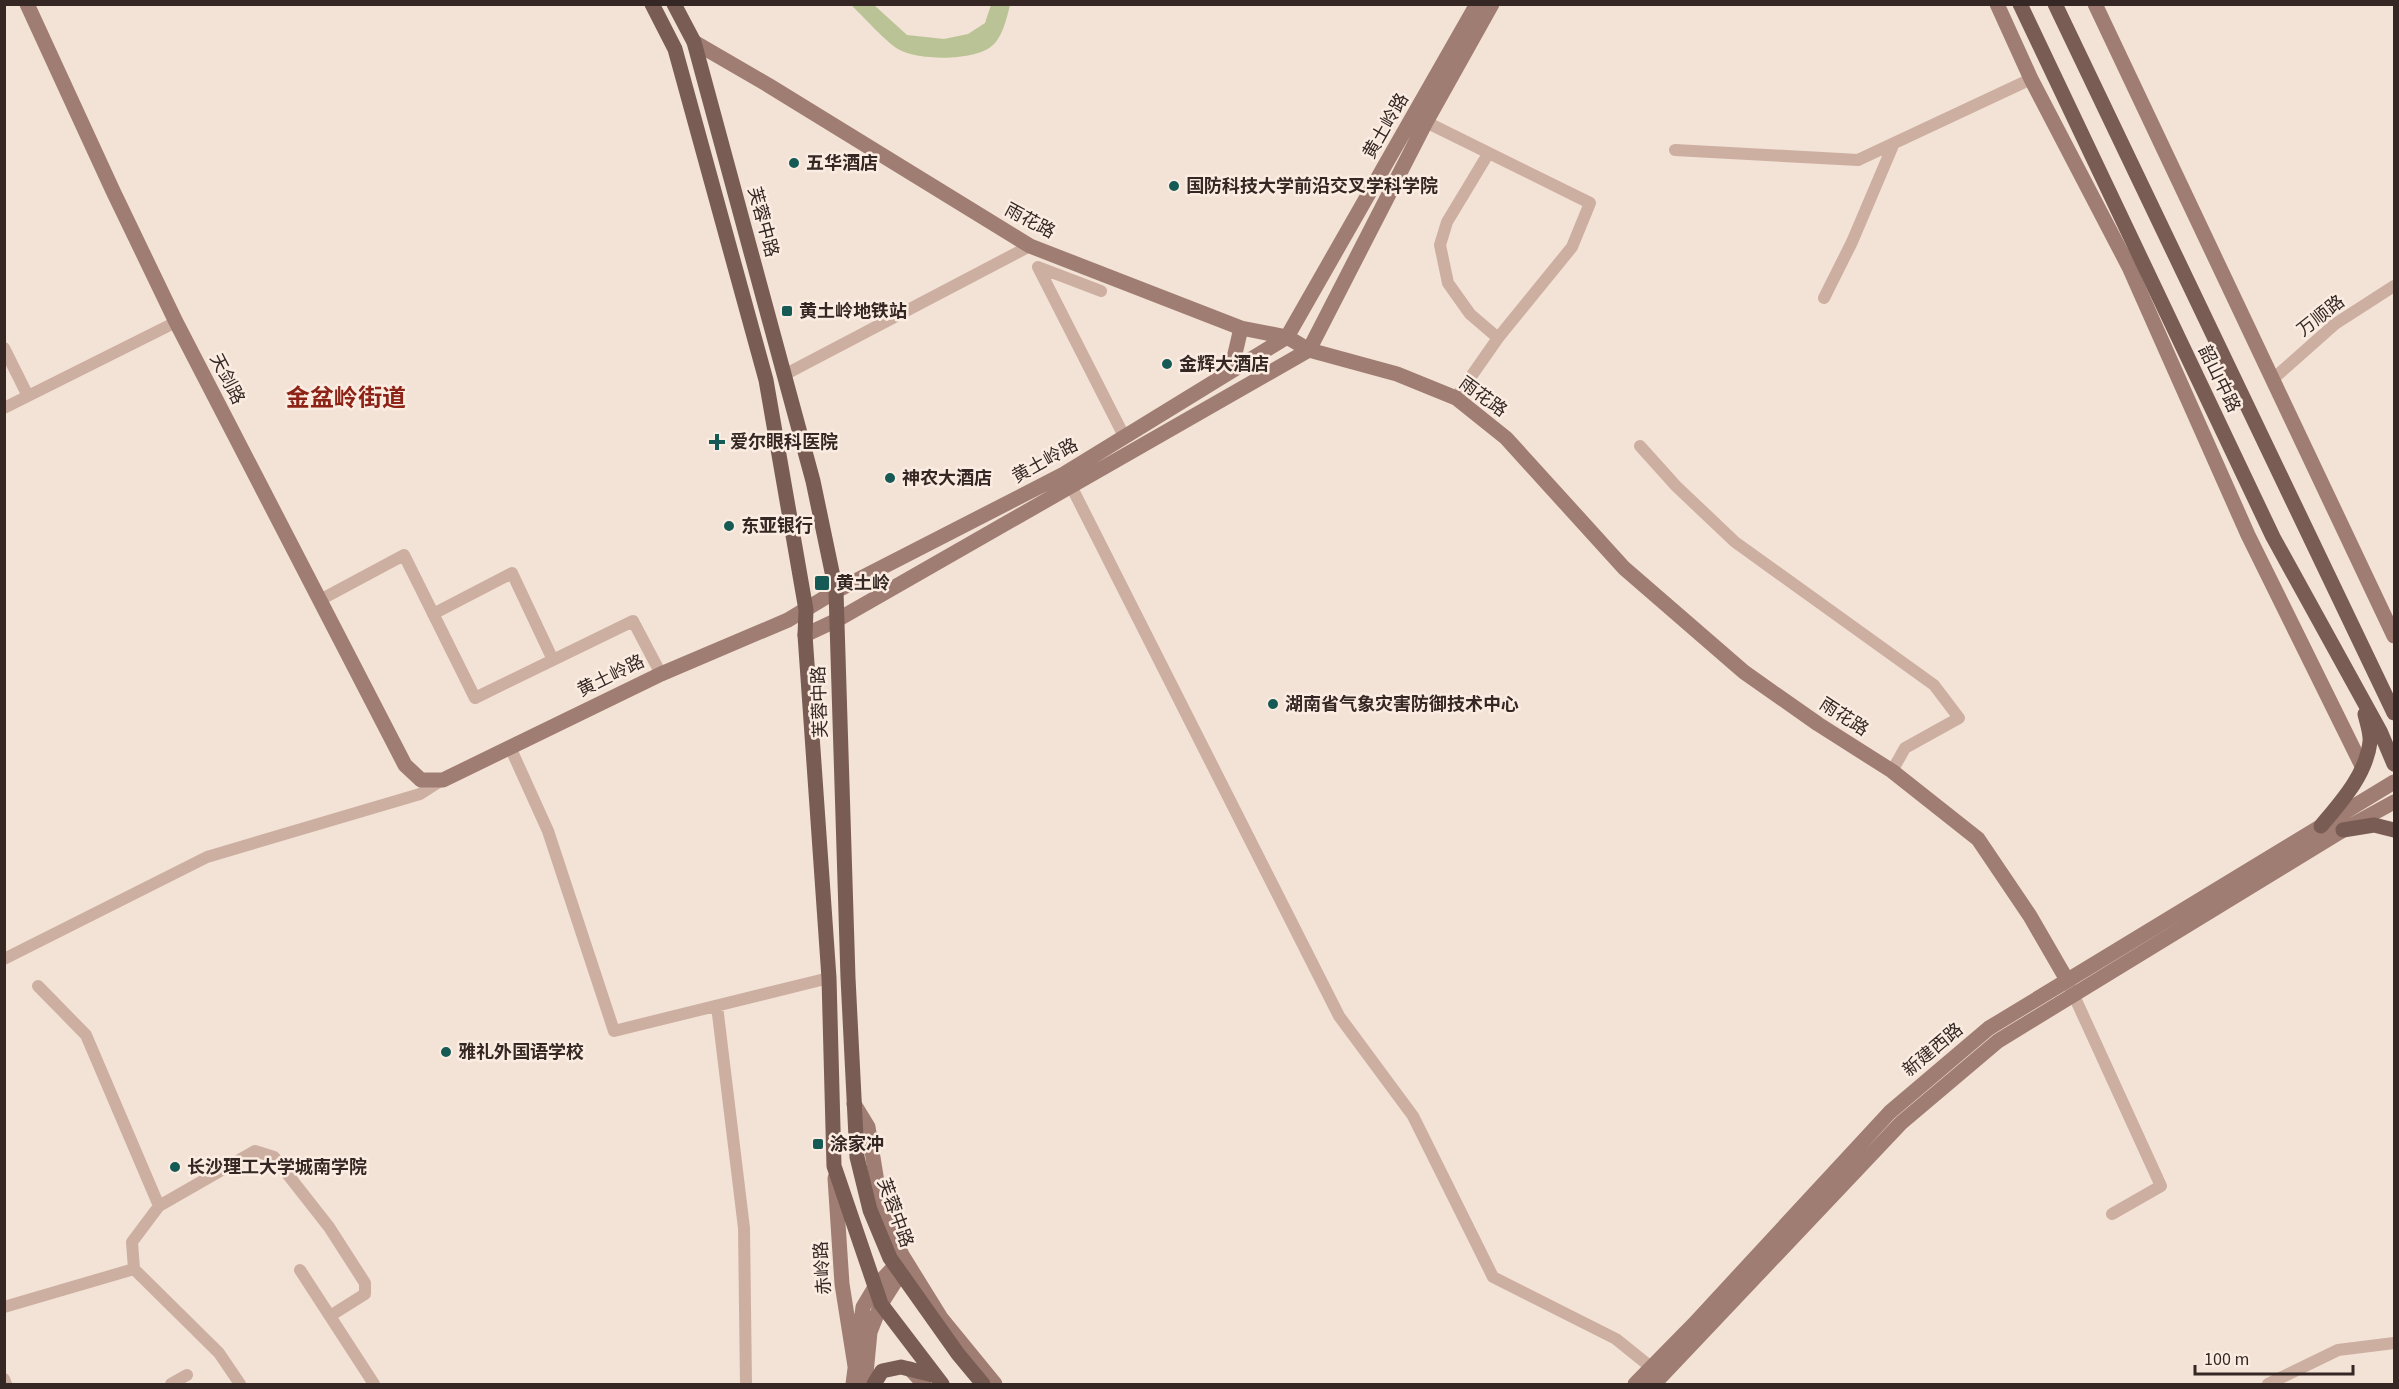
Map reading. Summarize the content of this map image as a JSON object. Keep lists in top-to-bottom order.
{
  "streets": {
    "main road": ["芙蓉中路", "韶山中路"],
    "street": [
      "黄土岭路",
      "雨花路",
      "万顺路",
      "天剑路",
      "新建西路",
      "赤岭路"
    ]
  },
  "crossings": [
    ["黄土岭路", "雨花路"],
    ["黄土岭路", "芙蓉中路"],
    ["黄土岭路", "天剑路"],
    ["雨花路", "芙蓉中路"],
    ["雨花路", "新建西路"],
    ["芙蓉中路", "赤岭路"]
  ],
  "districts": ["金盆岭街道"],
  "places": {
    "other": [
      "五华酒店",
      "国防科技大学前沿交叉学科学院",
      "金辉大酒店",
      "神农大酒店",
      "东亚银行",
      "湖南省气象灾害防御技术中心",
      "雅礼外国语学校",
      "长沙理工大学城南学院"
    ],
    "transit": ["黄土岭地铁站", "黄土岭", "涂家冲"],
    "health": ["爱尔眼科医院"]
  },
  "scale_bar": "100 m"
}
